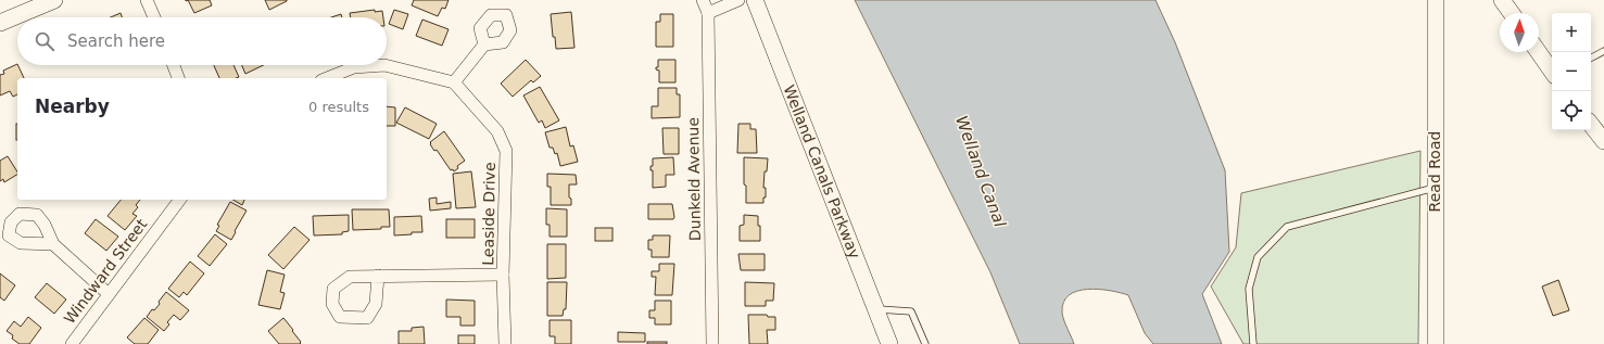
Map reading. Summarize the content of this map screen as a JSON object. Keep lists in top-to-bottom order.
{
  "streets": {
    "street": [
      "Welland Canals Parkway",
      "Read Road",
      "Dunkeld Avenue",
      "Leaside Drive",
      "Windward Street"
    ]
  },
  "water": ["Welland Canal"],
  "north": "top",
  "page": {
    "map_buttons": ["+", "−"],
    "search": "Search here",
    "heading": ["Nearby", "0 results"]
  }
}
